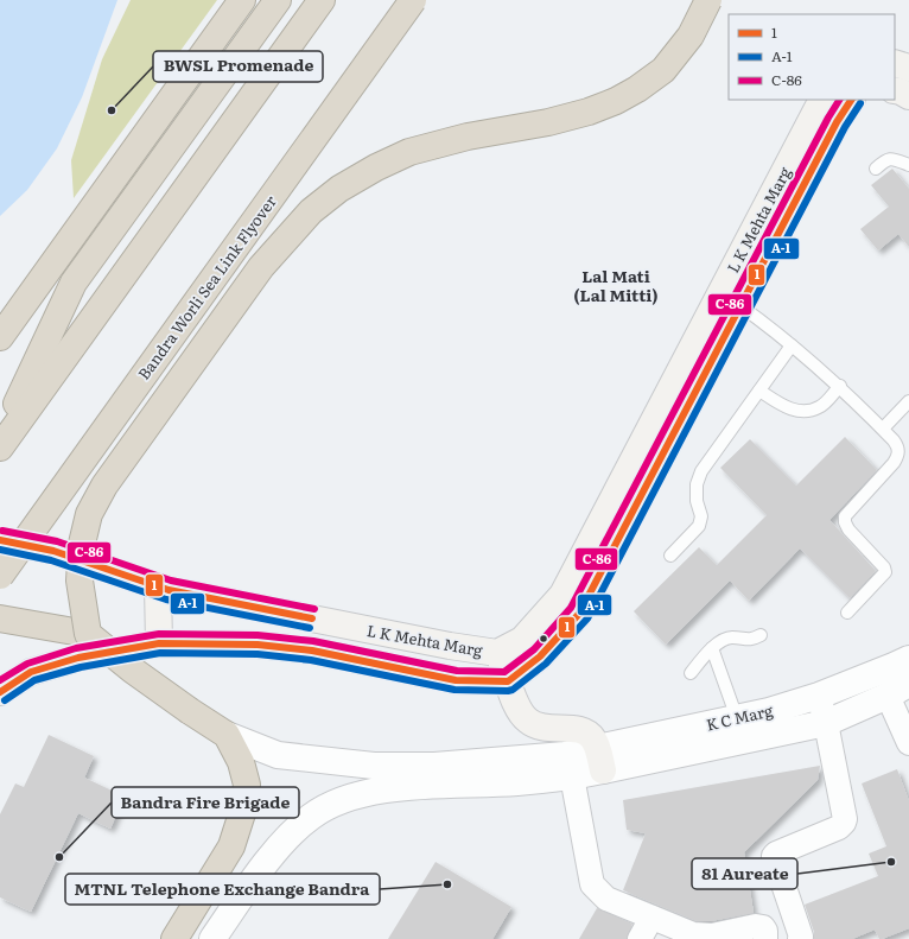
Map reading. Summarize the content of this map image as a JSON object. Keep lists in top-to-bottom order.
{
  "streets": {
    "highway": ["Bandra Worli Sea Link Flyover"],
    "main road": ["L K Mehta Marg"],
    "street": ["K C Marg"]
  },
  "districts": ["Lal Mati (Lal Mitti)"],
  "places": [
    "BWSL Promenade",
    "Bandra Fire Brigade",
    "81 Aureate",
    "MTNL Telephone Exchange Bandra"
  ],
  "lines": ["transit line 1", "transit line C-86", "transit line A-1"],
  "legend": ["1", "A-1", "C-86"]
}
